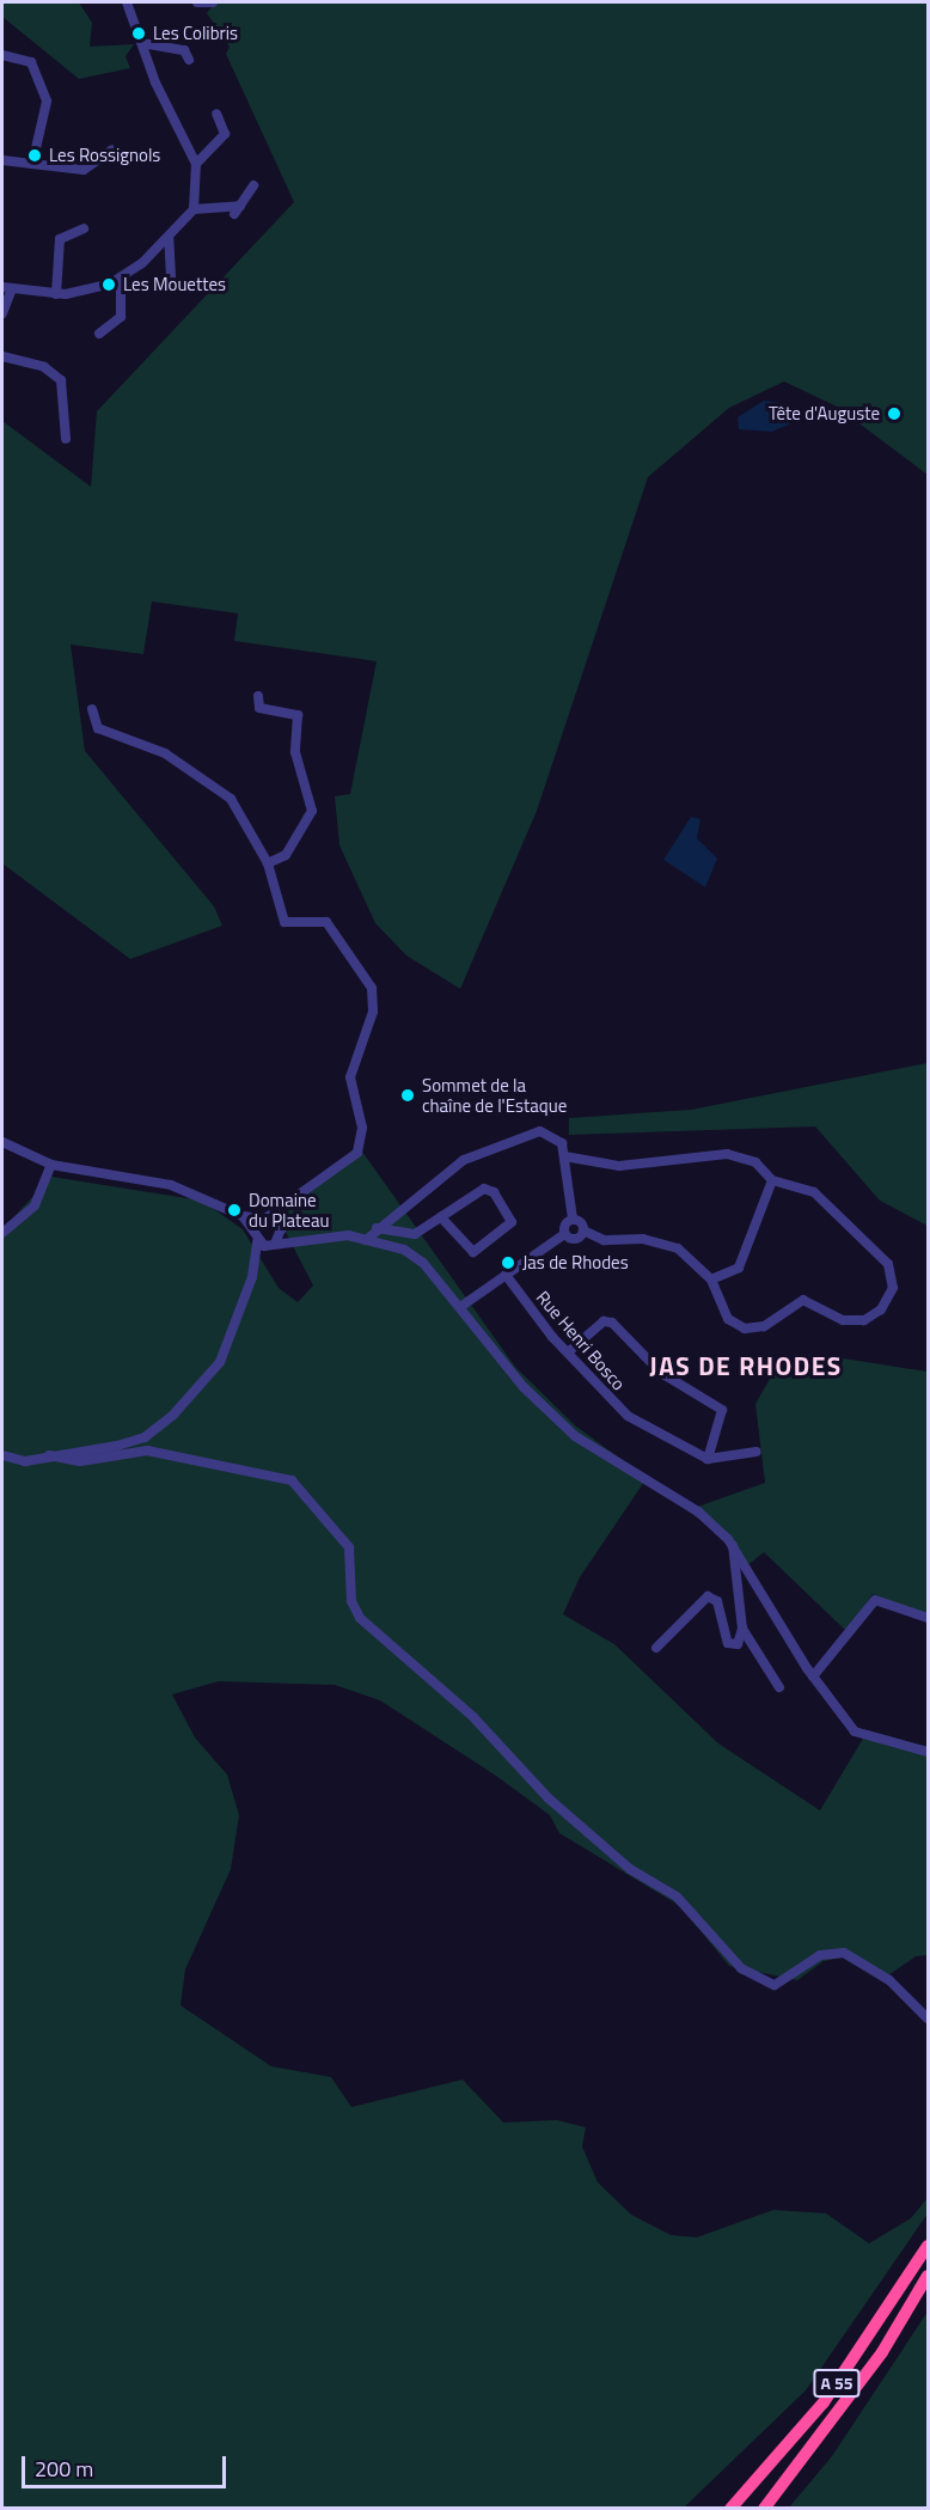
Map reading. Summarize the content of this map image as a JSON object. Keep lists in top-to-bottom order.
{
  "streets": {
    "highway": ["A 55"],
    "street": ["Rue Henri Bosco"]
  },
  "districts": ["JAS DE RHODES"],
  "places": [
    "Les Colibris",
    "Les Rossignols",
    "Les Mouettes",
    "Tête d'Auguste",
    "Sommet de la chaîne de l'Estaque",
    "Domaine du Plateau",
    "Jas de Rhodes"
  ],
  "scale_bar": "200 m"
}
